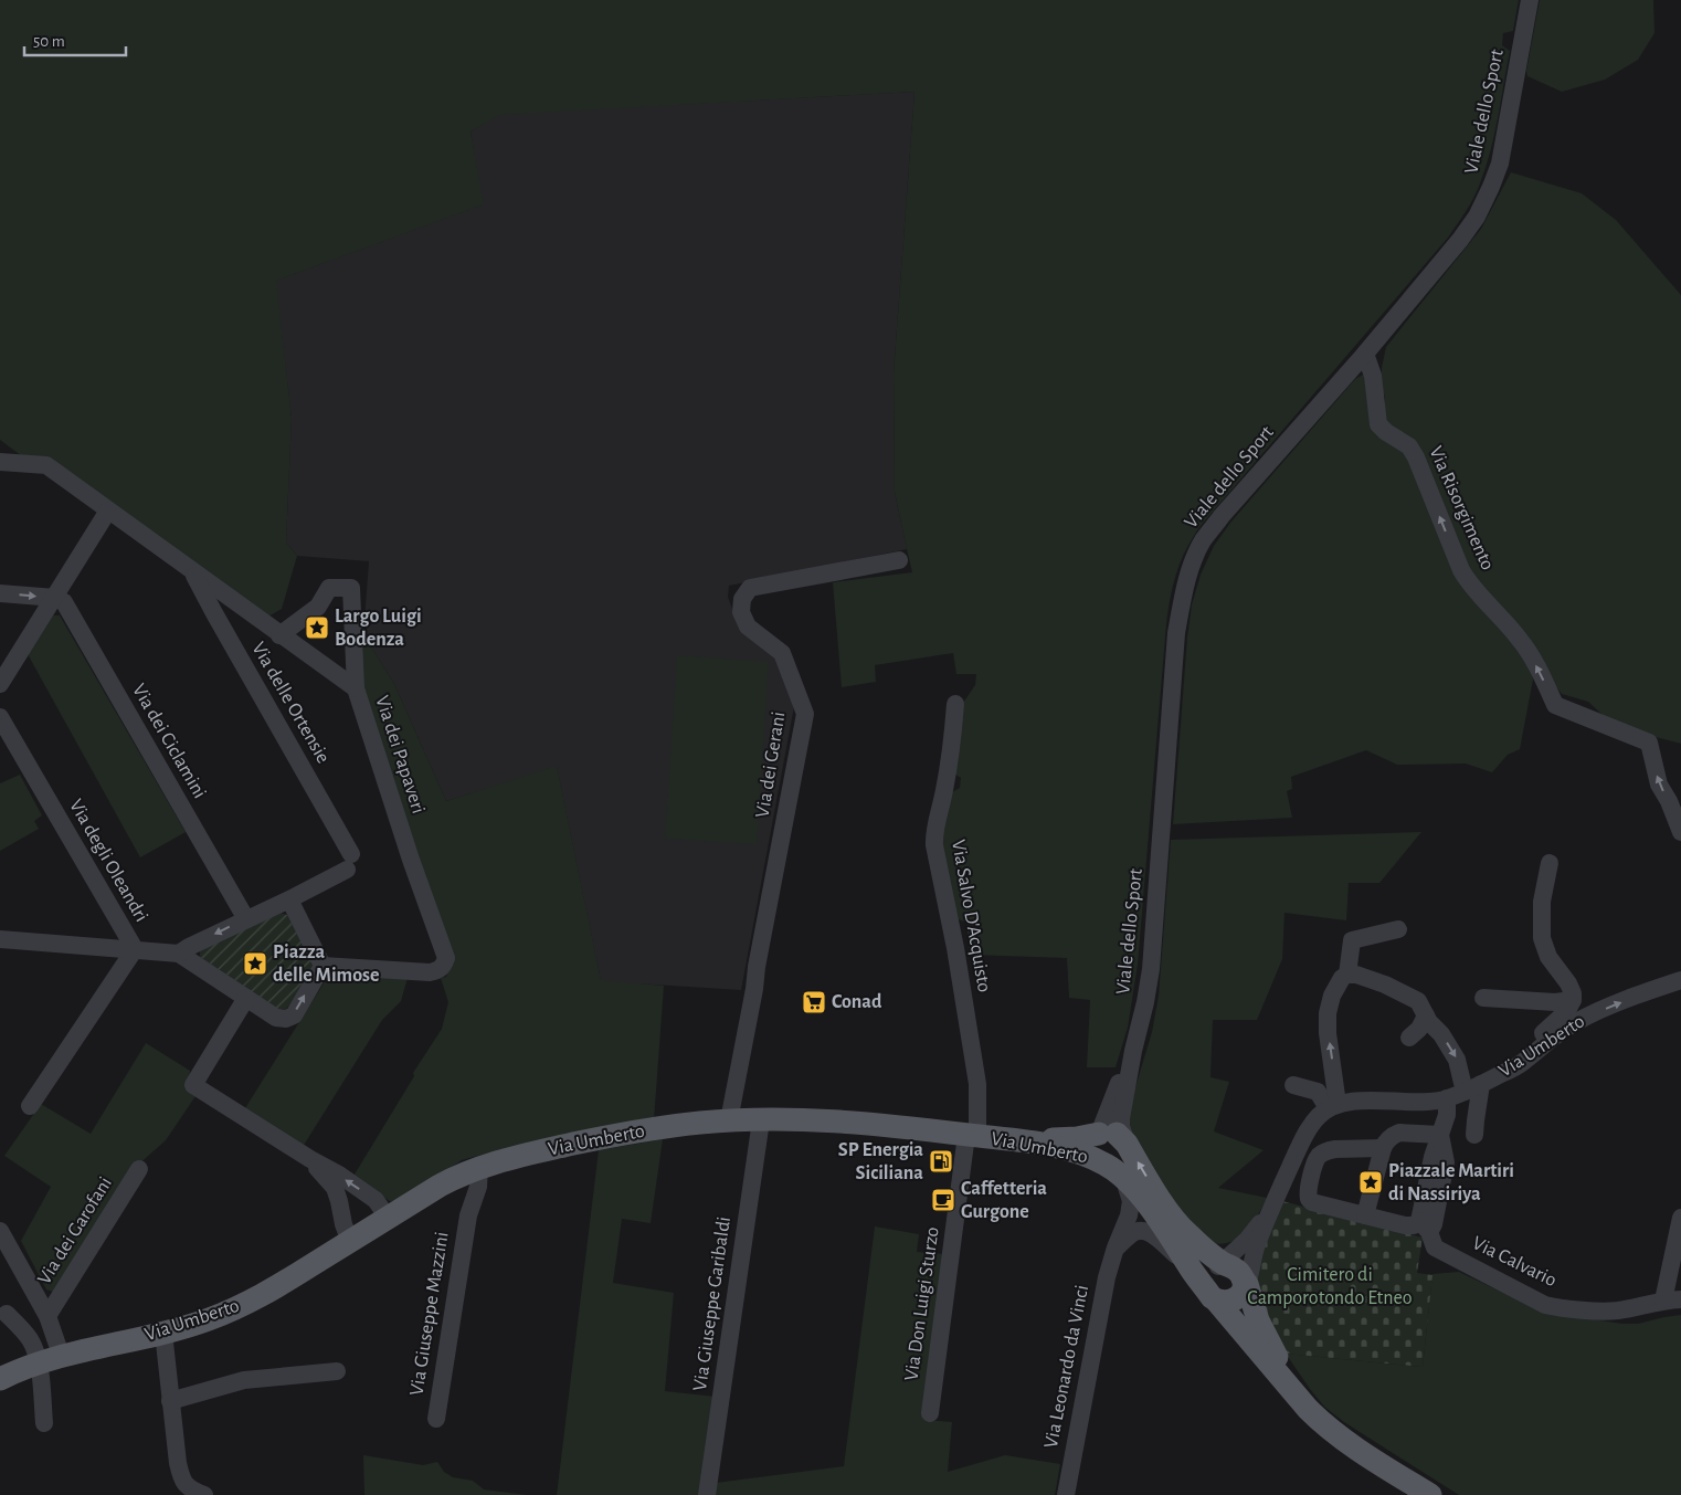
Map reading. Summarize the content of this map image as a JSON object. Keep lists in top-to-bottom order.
{
  "streets": {
    "main road": ["Via Umberto"],
    "street": [
      "Viale dello Sport",
      "Via Risorgimento",
      "Via delle Ortensie",
      "Via dei Ciclamini",
      "Via dei Papaveri",
      "Via dei Gerani",
      "Via degli Oleandri",
      "Via Salvo D'Acquisto",
      "Via dei Garofani",
      "Via Calvario",
      "Via Giuseppe Garibaldi",
      "Via Don Luigi Sturzo",
      "Via Giuseppe Mazzini",
      "Via Leonardo da Vinci"
    ]
  },
  "crossings": [
    ["Viale dello Sport", "Via Risorgimento"],
    ["Viale dello Sport", "Via Umberto"],
    ["Viale dello Sport", "Via Leonardo da Vinci"],
    ["Via delle Ortensie", "Via dei Ciclamini"],
    ["Via delle Ortensie", "Via dei Papaveri"],
    ["Via dei Gerani", "Via Umberto"],
    ["Via Salvo D'Acquisto", "Via Umberto"],
    ["Via Salvo D'Acquisto", "Via Don Luigi Sturzo"],
    ["Via Umberto", "Via Giuseppe Garibaldi"],
    ["Via Umberto", "Via Don Luigi Sturzo"],
    ["Via Umberto", "Via Giuseppe Mazzini"],
    ["Via Umberto", "Via Leonardo da Vinci"]
  ],
  "one_way": ["Via Risorgimento"],
  "parks": ["Cimitero di Camporotondo Etneo"],
  "places": {
    "place": ["Largo Luigi Bodenza", "Piazza delle Mimose", "Piazzale Martiri di Nassiriya"],
    "supermarket": ["Conad"],
    "fuel station": ["SP Energia Siciliana"],
    "cafe": ["Caffetteria Gurgone"]
  },
  "scale_bar": "50 m"
}
